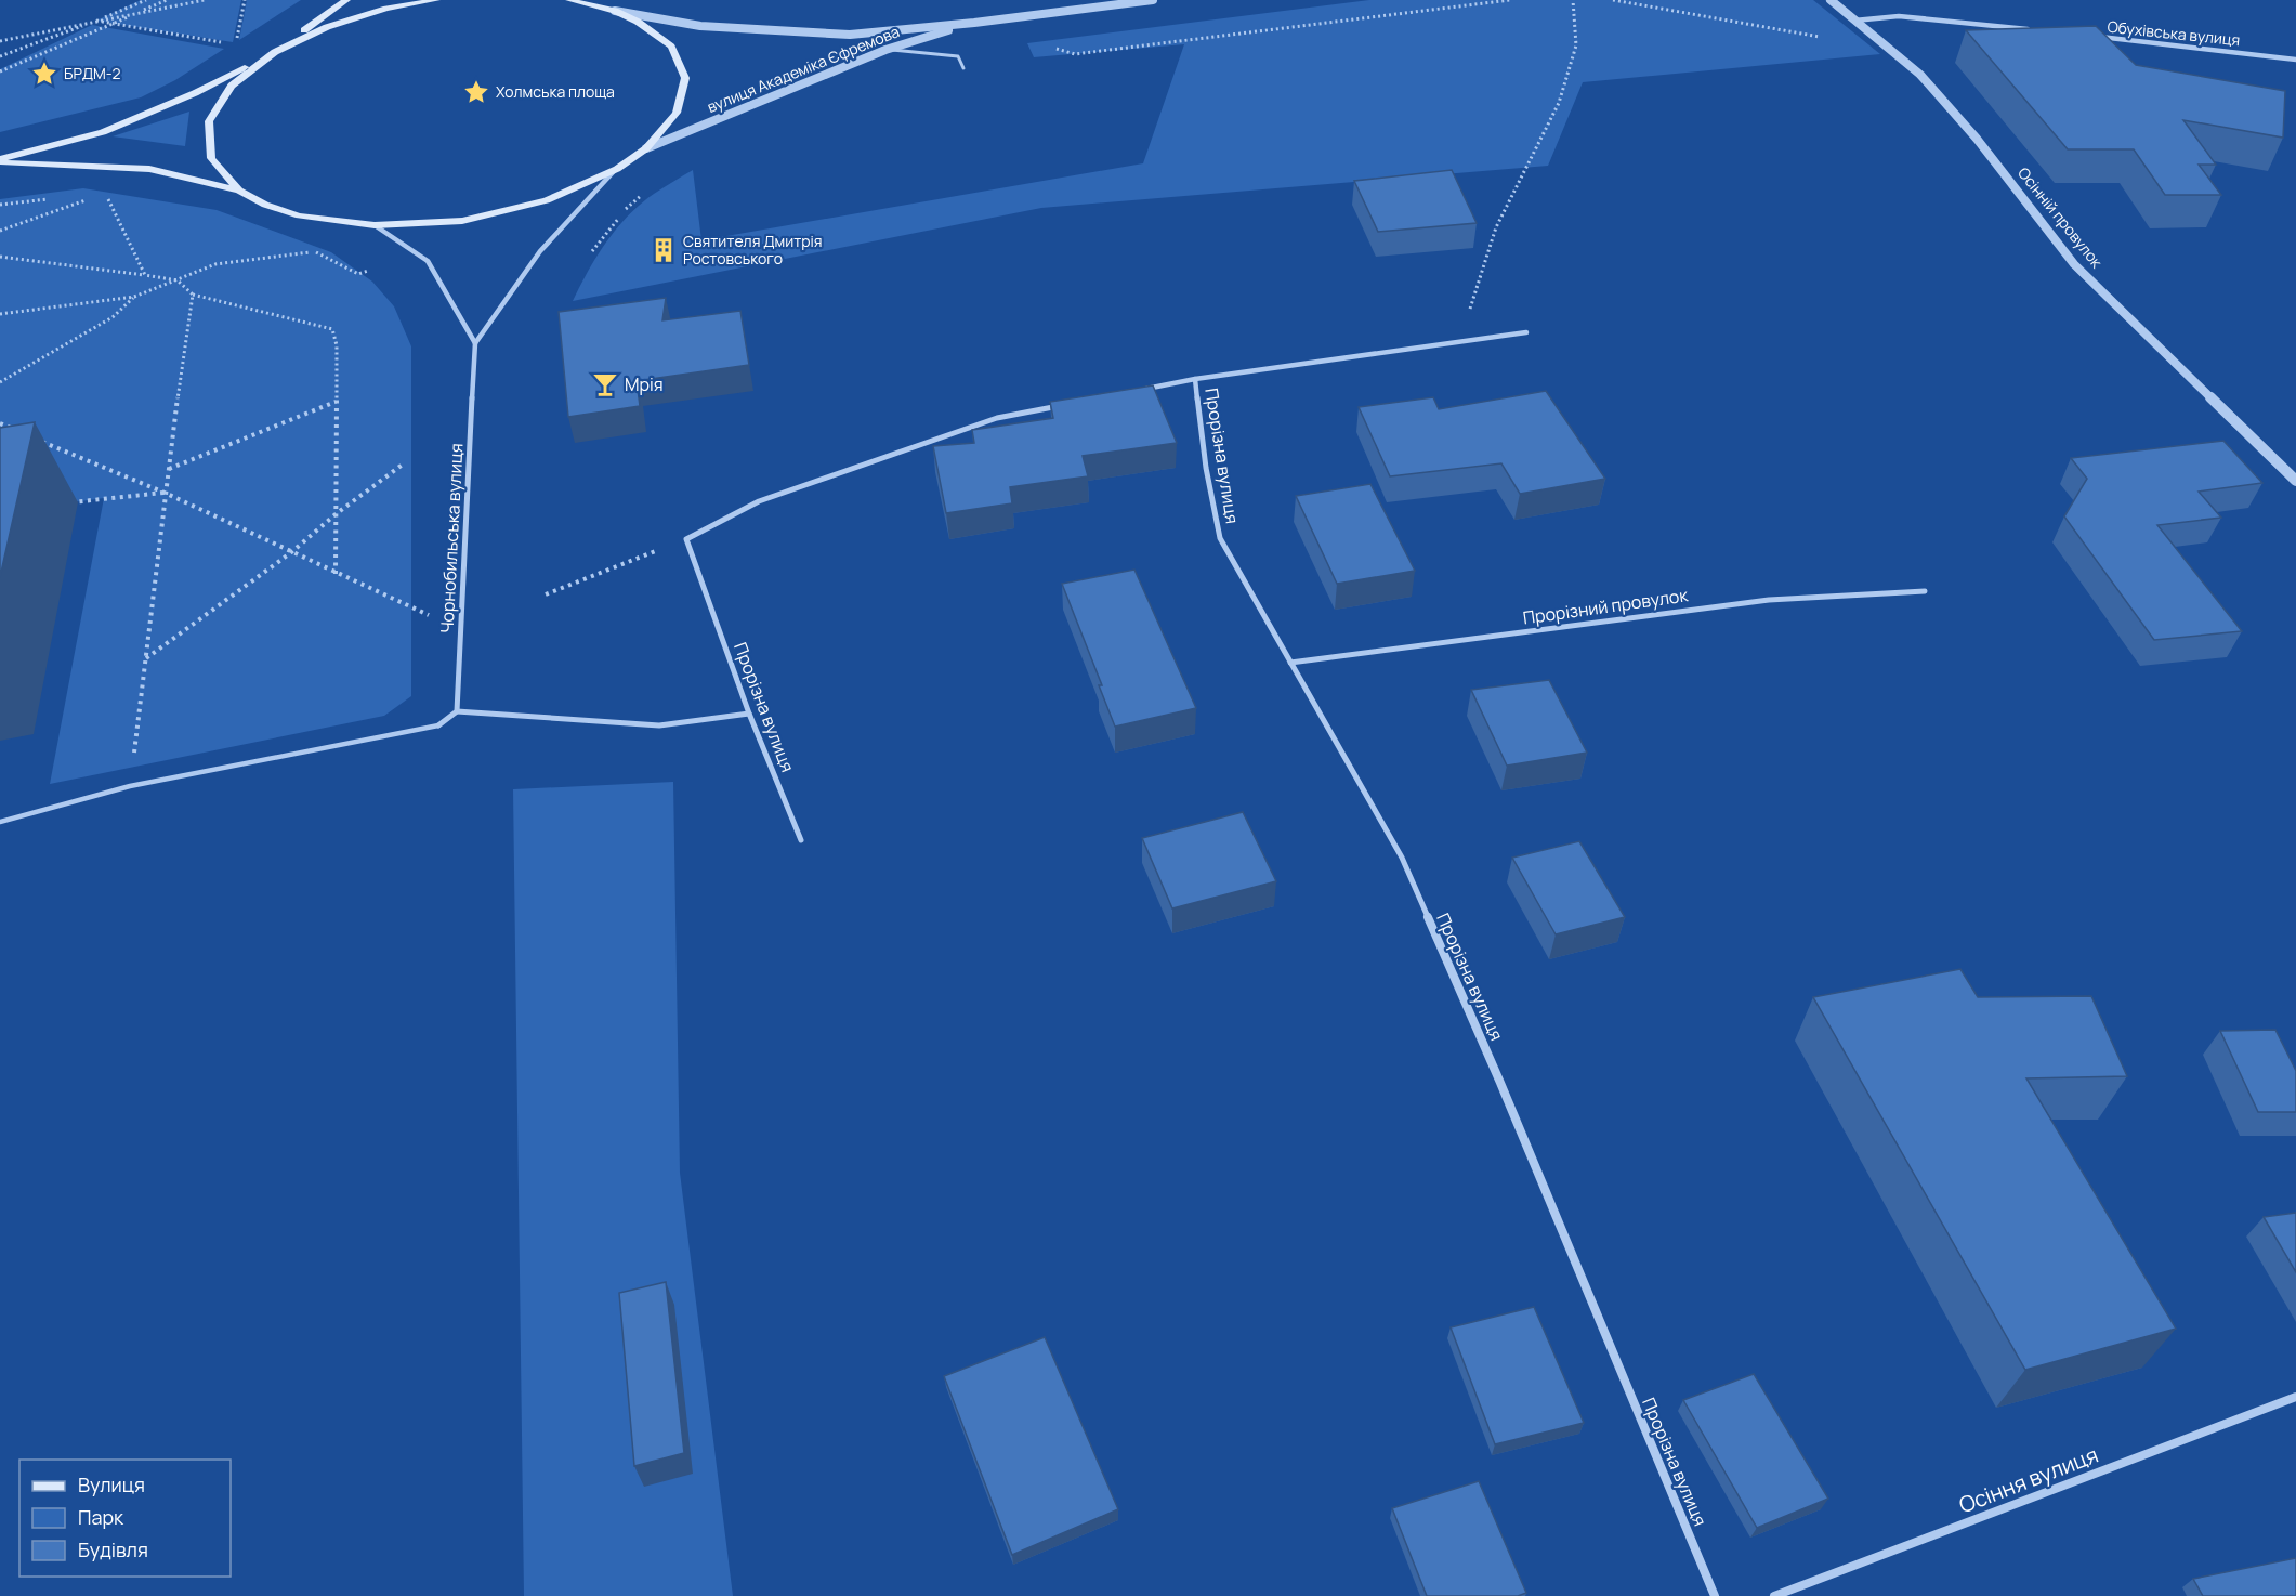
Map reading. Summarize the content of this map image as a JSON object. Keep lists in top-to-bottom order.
{
  "streets": {
    "street": [
      "Обухівська вулиця",
      "вулиця Академіка Єфремова",
      "Осінній провулок",
      "Прорізна вулиця",
      "Чорнобильська вулиця",
      "Прорізний провулок",
      "Осіння вулиця"
    ]
  },
  "crossings": [
    ["Прорізна вулиця", "Прорізний провулок"]
  ],
  "places": {
    "place": ["БРДМ-2", "Холмська площа"],
    "building": ["Святителя Дмитрія Ростовського"],
    "bar": ["Мрія"]
  },
  "legend": ["Вулиця", "Парк", "Будівля"]
}
